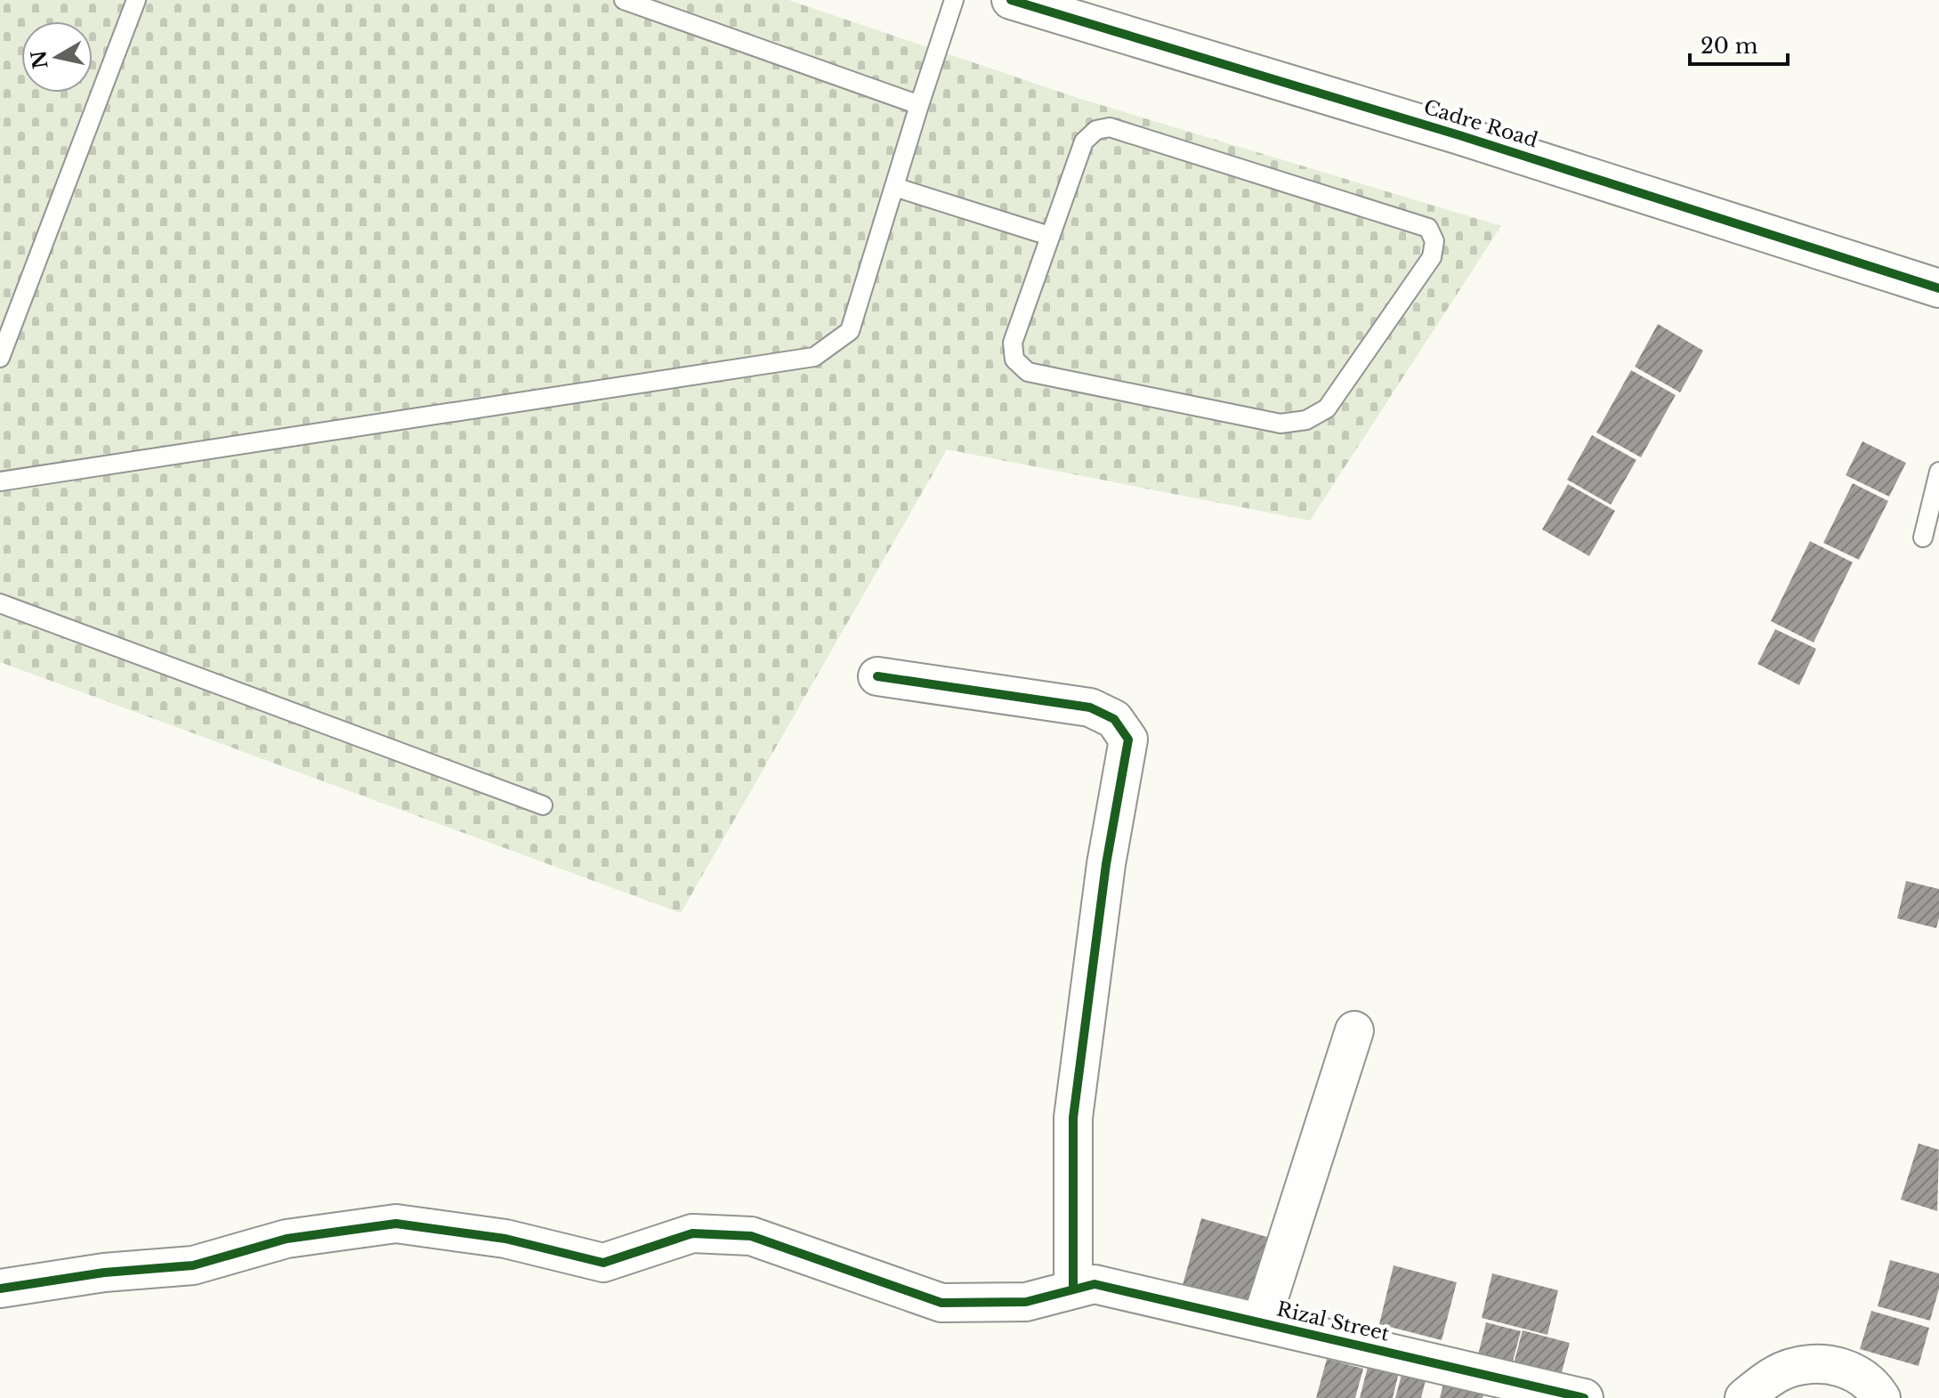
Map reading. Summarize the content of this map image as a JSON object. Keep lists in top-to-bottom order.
{
  "streets": {
    "street": ["Cadre Road", "Rizal Street"]
  },
  "scale_bar": "20 m",
  "north": "left"
}
